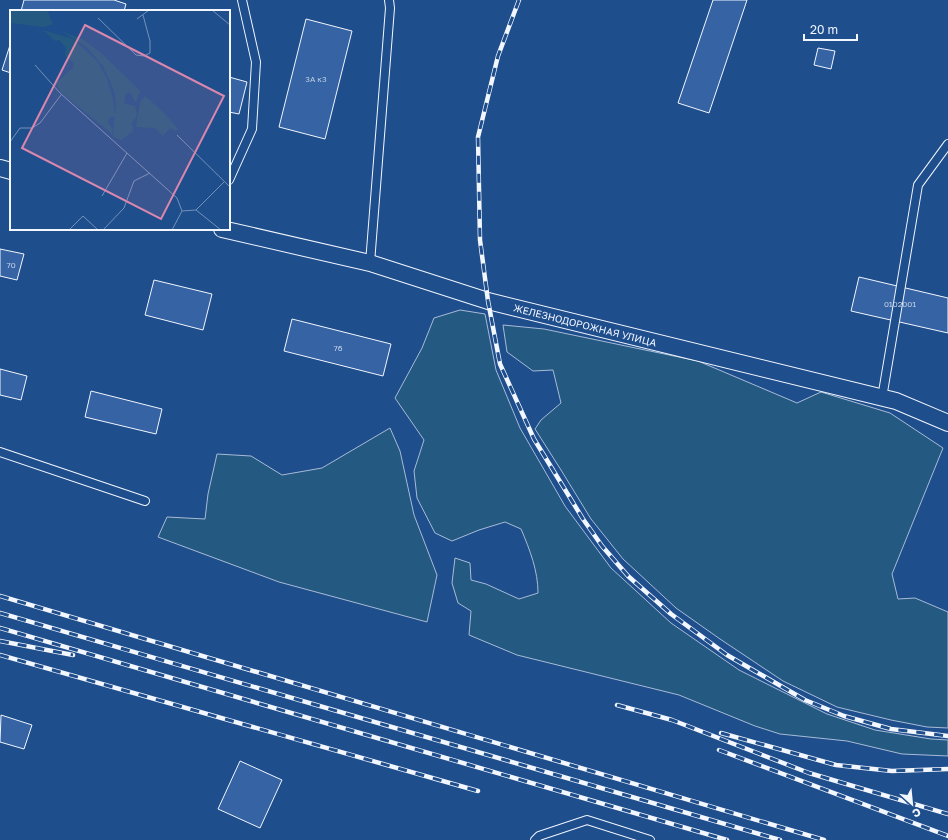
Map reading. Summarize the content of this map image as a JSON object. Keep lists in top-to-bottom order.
{
  "streets": {
    "street": ["ЖЕЛЕЗНОДОРОЖНАЯ УЛИЦА"]
  },
  "house_numbers": [
    "3А к3",
    "70",
    "0102001",
    "76"
  ],
  "scale_bar": "20 m",
  "north": "bottom right"
}
